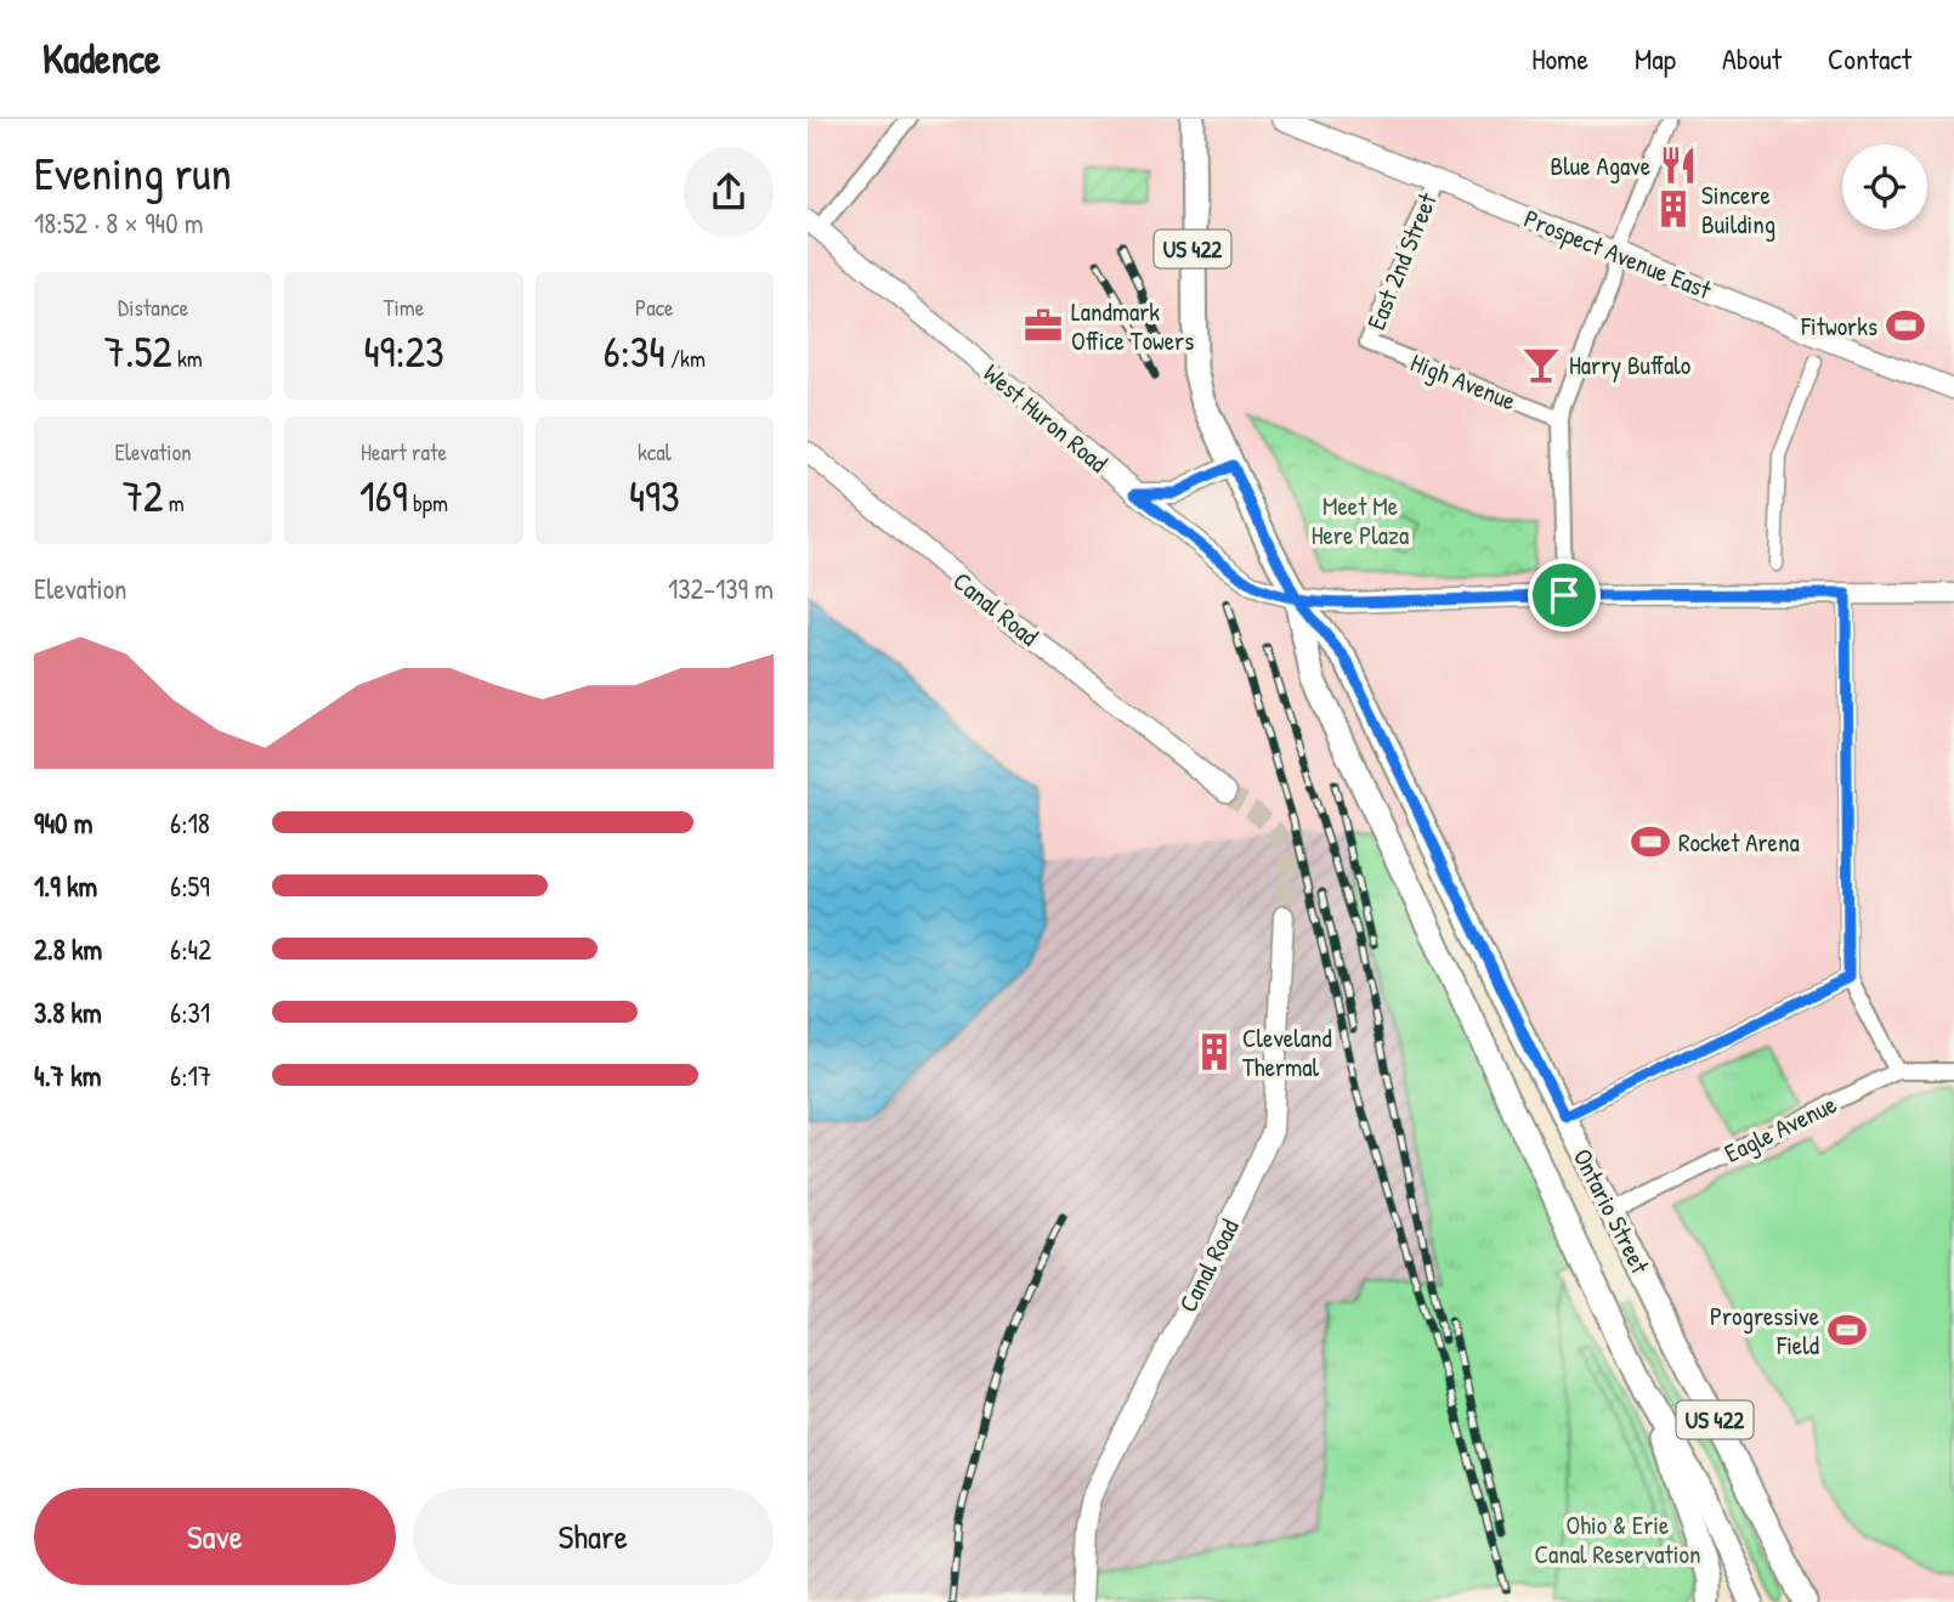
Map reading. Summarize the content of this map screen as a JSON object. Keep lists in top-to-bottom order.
{
  "streets": {
    "main road": ["US 422", "Ontario Street"],
    "street": [
      "Prospect Avenue East",
      "East 2nd Street",
      "High Avenue",
      "West Huron Road",
      "Canal Road",
      "Eagle Avenue"
    ]
  },
  "crossings": [
    ["Prospect Avenue East", "East 2nd Street"],
    ["East 2nd Street", "High Avenue"],
    ["West Huron Road", "Ontario Street"],
    ["Eagle Avenue", "Ontario Street"]
  ],
  "parks": ["Meet Me Here Plaza", "Ohio & Erie Canal Reservation"],
  "places": {
    "restaurant": ["Blue Agave"],
    "building": ["Sincere Building", "Cleveland Thermal"],
    "office": ["Landmark Office Towers"],
    "sports": ["Fitworks", "Rocket Arena", "Progressive Field"],
    "bar": ["Harry Buffalo"]
  },
  "page": {
    "header": "Kadence",
    "nav": [
      "Home",
      "Map",
      "About",
      "Contact"
    ],
    "heading": ["Evening run", "18:52 · 8 × 940 m"],
    "stats": [
      ["Distance", "7.52 km"],
      ["Time", "49:23"],
      ["Pace", "6:34 /km"],
      ["Elevation", "72 m"],
      ["Heart rate", "169 bpm"],
      ["kcal", "493"]
    ],
    "chart": ["Elevation", "132–139 m"],
    "list": [
      {
        "name": "940 m",
        "note": "6:18"
      },
      {
        "name": "1.9 km",
        "note": "6:59"
      },
      {
        "name": "2.8 km",
        "note": "6:42"
      },
      {
        "name": "3.8 km",
        "note": "6:31"
      },
      {
        "name": "4.7 km",
        "note": "6:17"
      }
    ],
    "buttons": ["Save", "Share"]
  }
}
